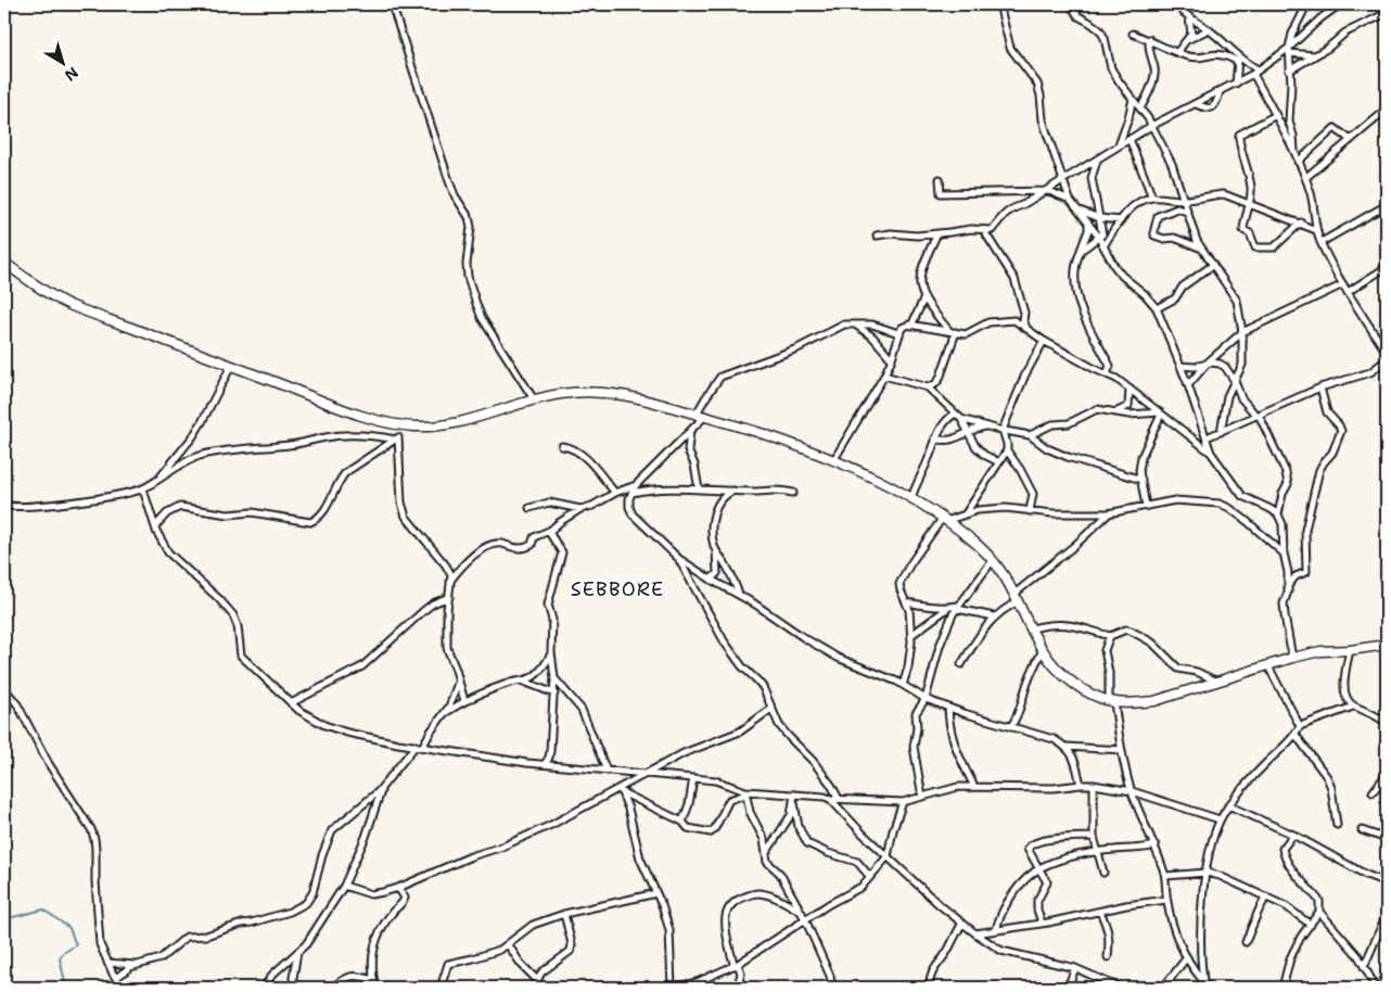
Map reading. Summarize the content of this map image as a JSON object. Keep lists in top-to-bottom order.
{
  "districts": ["SEBBORE"],
  "north": "bottom right"
}
